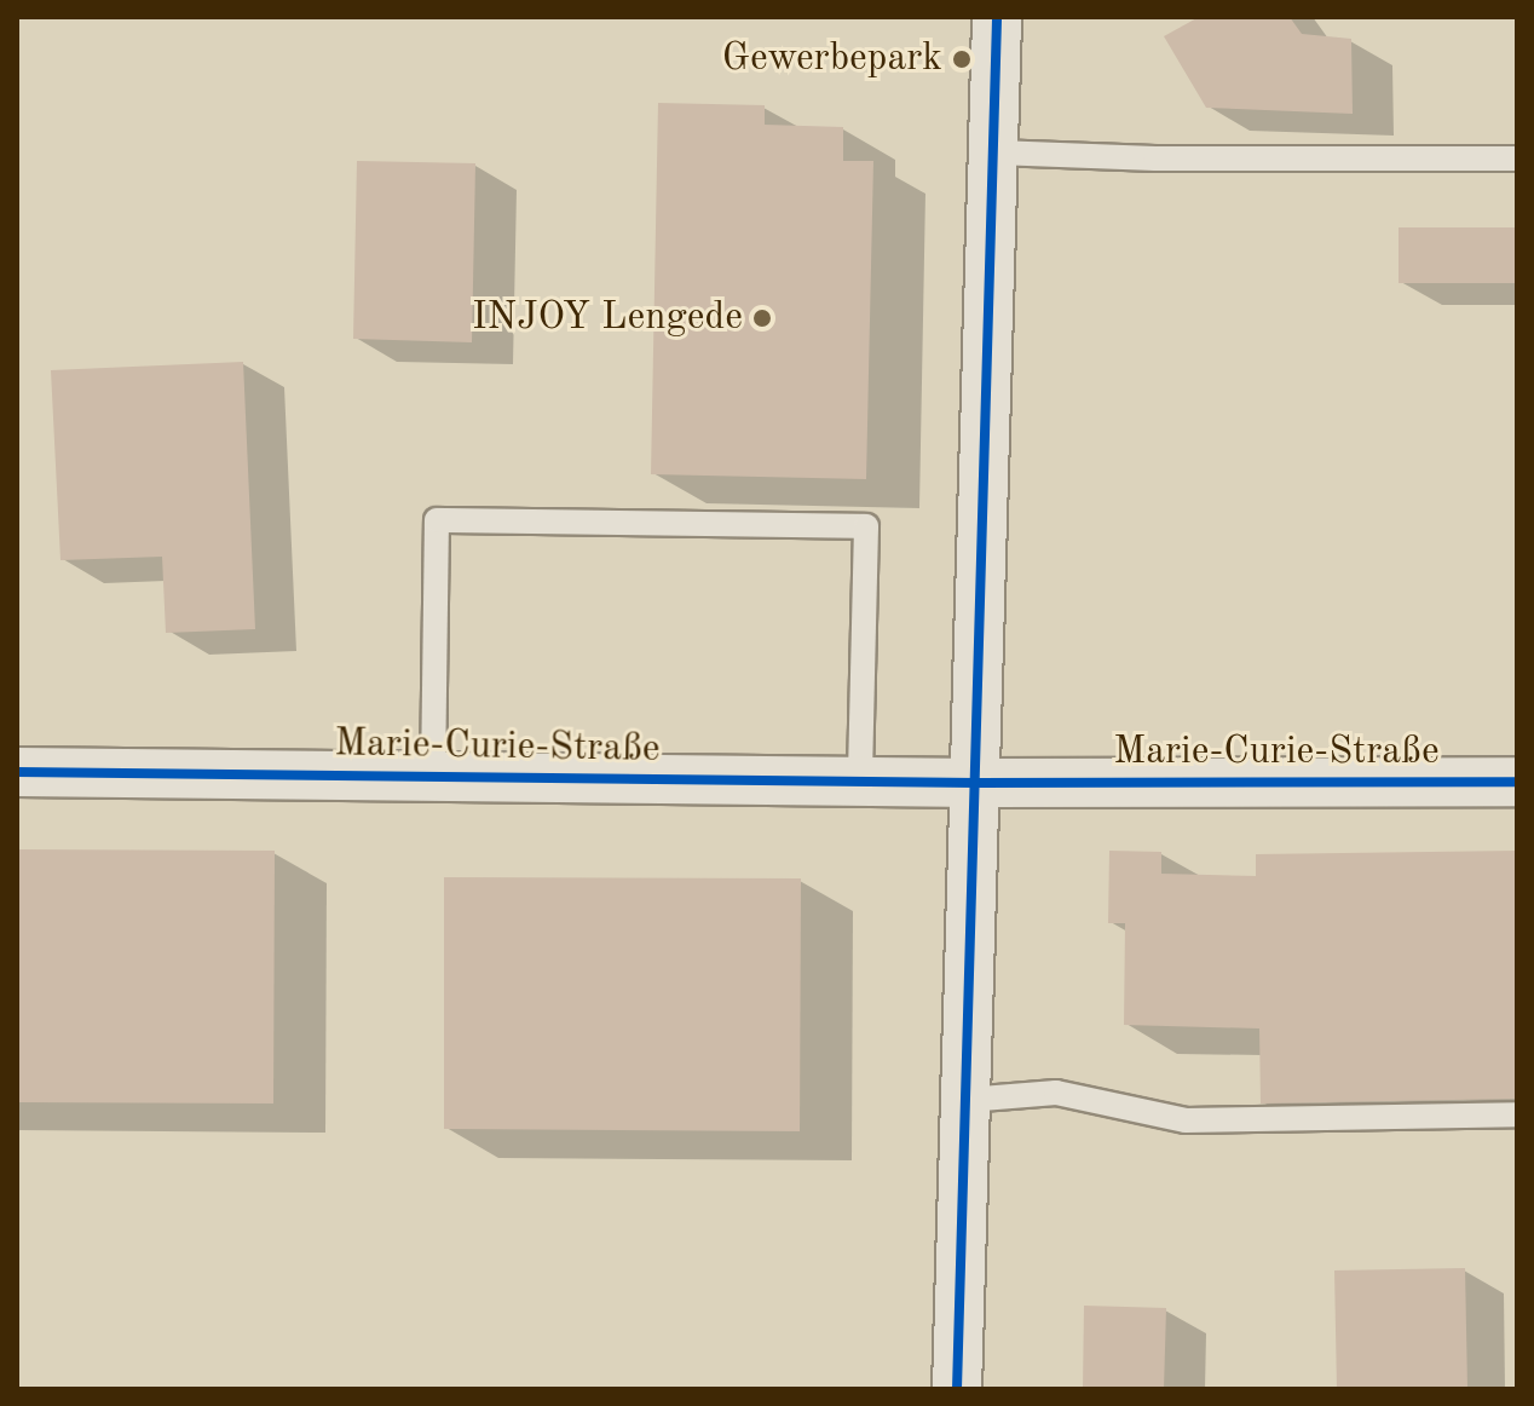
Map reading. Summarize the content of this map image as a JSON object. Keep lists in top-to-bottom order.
{
  "streets": {
    "street": ["Marie-Curie-Straße"]
  },
  "places": ["Gewerbepark", "INJOY Lengede"]
}
